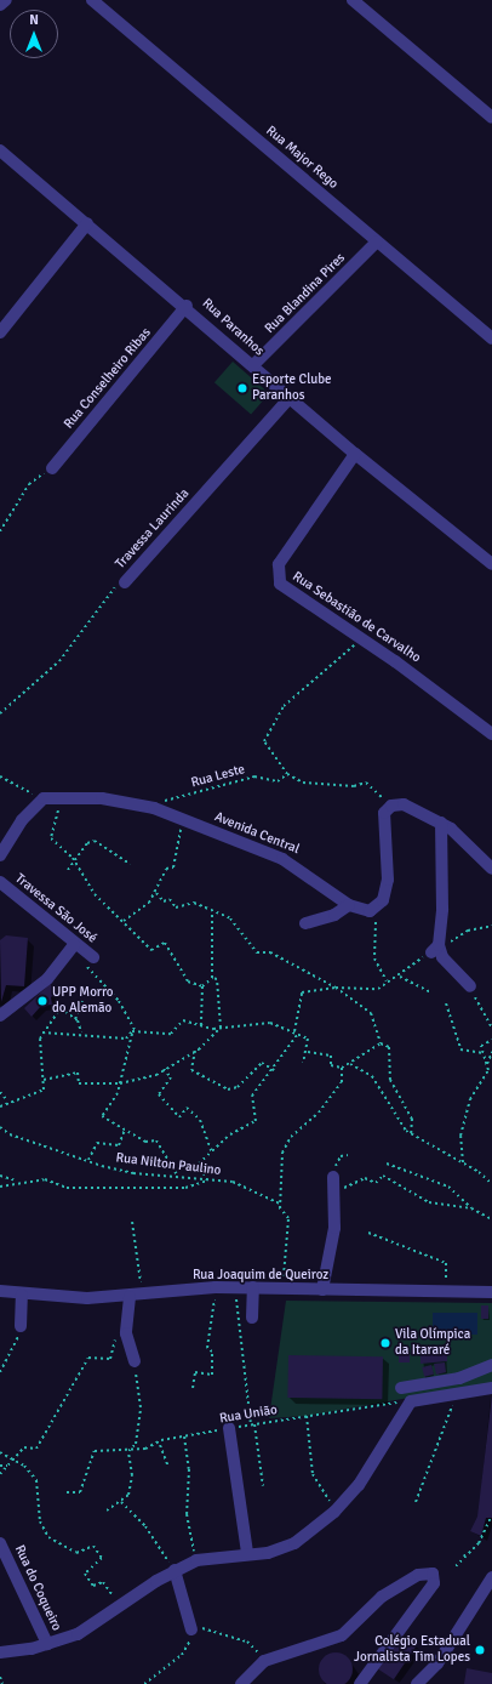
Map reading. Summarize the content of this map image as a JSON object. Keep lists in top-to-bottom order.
{
  "streets": {
    "street": [
      "Rua Major Rego",
      "Rua Blandina Pires",
      "Rua Paranhos",
      "Rua Conselheiro Ribas",
      "Travessa Laurinda",
      "Rua Sebastião de Carvalho",
      "Avenida Central",
      "Travessa São José",
      "Rua Joaquim de Queiroz",
      "Rua do Coqueiro"
    ],
    "path": ["Rua Leste", "Rua Nilton Paulino", "Rua União"]
  },
  "crossings": [
    ["Rua Major Rego", "Rua Blandina Pires"],
    ["Rua Blandina Pires", "Rua Paranhos"],
    ["Rua Paranhos", "Rua Conselheiro Ribas"],
    ["Rua Paranhos", "Travessa Laurinda"],
    ["Rua Paranhos", "Rua Sebastião de Carvalho"],
    ["Rua Leste", "Avenida Central"]
  ],
  "places": [
    "Esporte Clube Paranhos",
    "UPP Morro do Alemão",
    "Vila Olímpica da Itararé",
    "Colégio Estadual Jornalista Tim Lopes"
  ],
  "north": "top"
}
